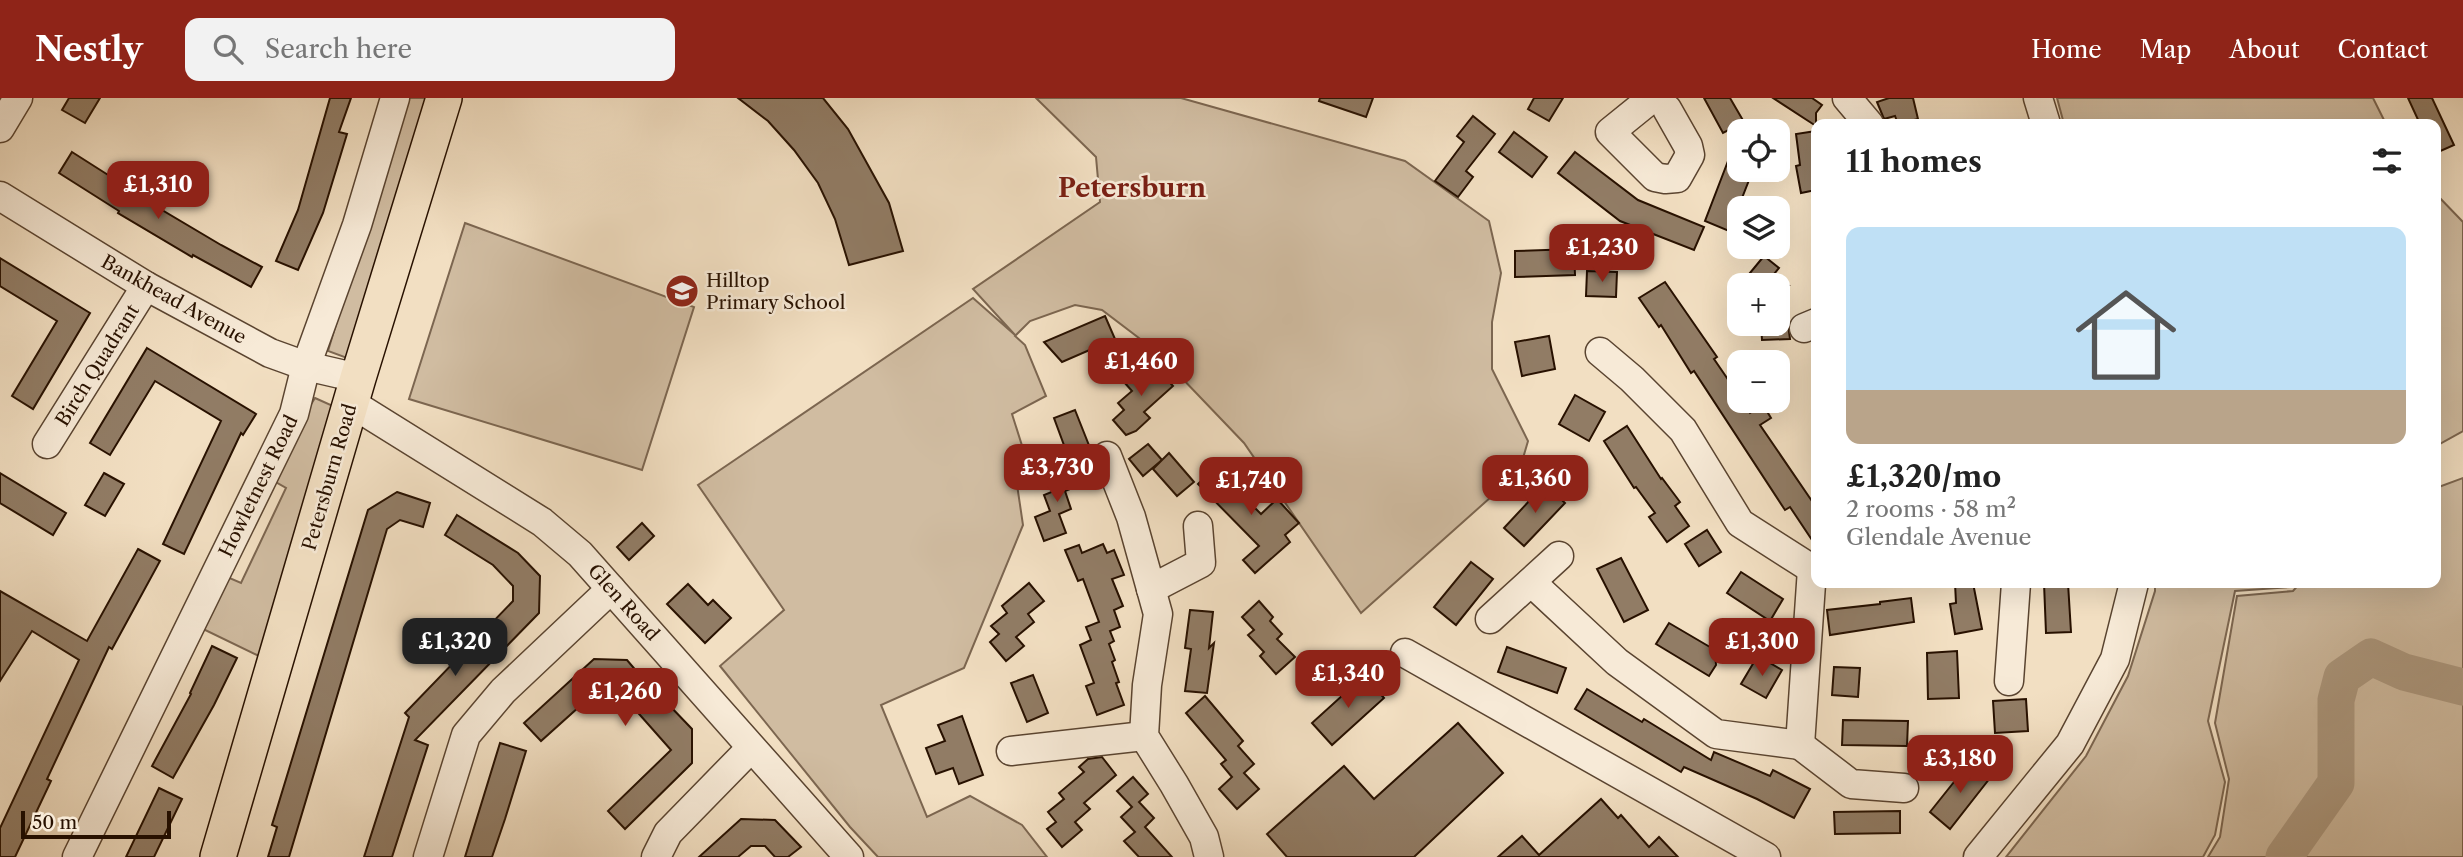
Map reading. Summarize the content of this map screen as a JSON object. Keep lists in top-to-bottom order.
{
  "streets": {
    "main road": ["Petersburn Road"],
    "street": [
      "Bankhead Avenue",
      "Birch Quadrant",
      "Howletnest Road",
      "Glen Road"
    ]
  },
  "crossings": [
    ["Bankhead Avenue", "Birch Quadrant"],
    ["Bankhead Avenue", "Petersburn Road"],
    ["Bankhead Avenue", "Howletnest Road"],
    ["Bankhead Avenue", "Glen Road"],
    ["Petersburn Road", "Glen Road"]
  ],
  "districts": ["Petersburn"],
  "places": {
    "school or university": ["Hilltop Primary School"]
  },
  "scale_bar": "50 m",
  "page": {
    "header": "Nestly",
    "search": "Search here",
    "nav": [
      "Home",
      "Map",
      "About",
      "Contact"
    ],
    "map_buttons": ["+", "−"],
    "heading": "11 homes",
    "price": [
      "£1,310",
      "£1,230",
      "£1,460",
      "£3,730",
      "£1,360",
      "£1,740",
      "£1,320",
      "£1,300",
      "£1,340",
      "£1,260",
      "£3,180"
    ],
    "list": [
      {
        "name": "£1,320/mo",
        "note": "2 rooms · 58 m² · Glendale Avenue"
      }
    ],
    "scale": "50 m"
  }
}
